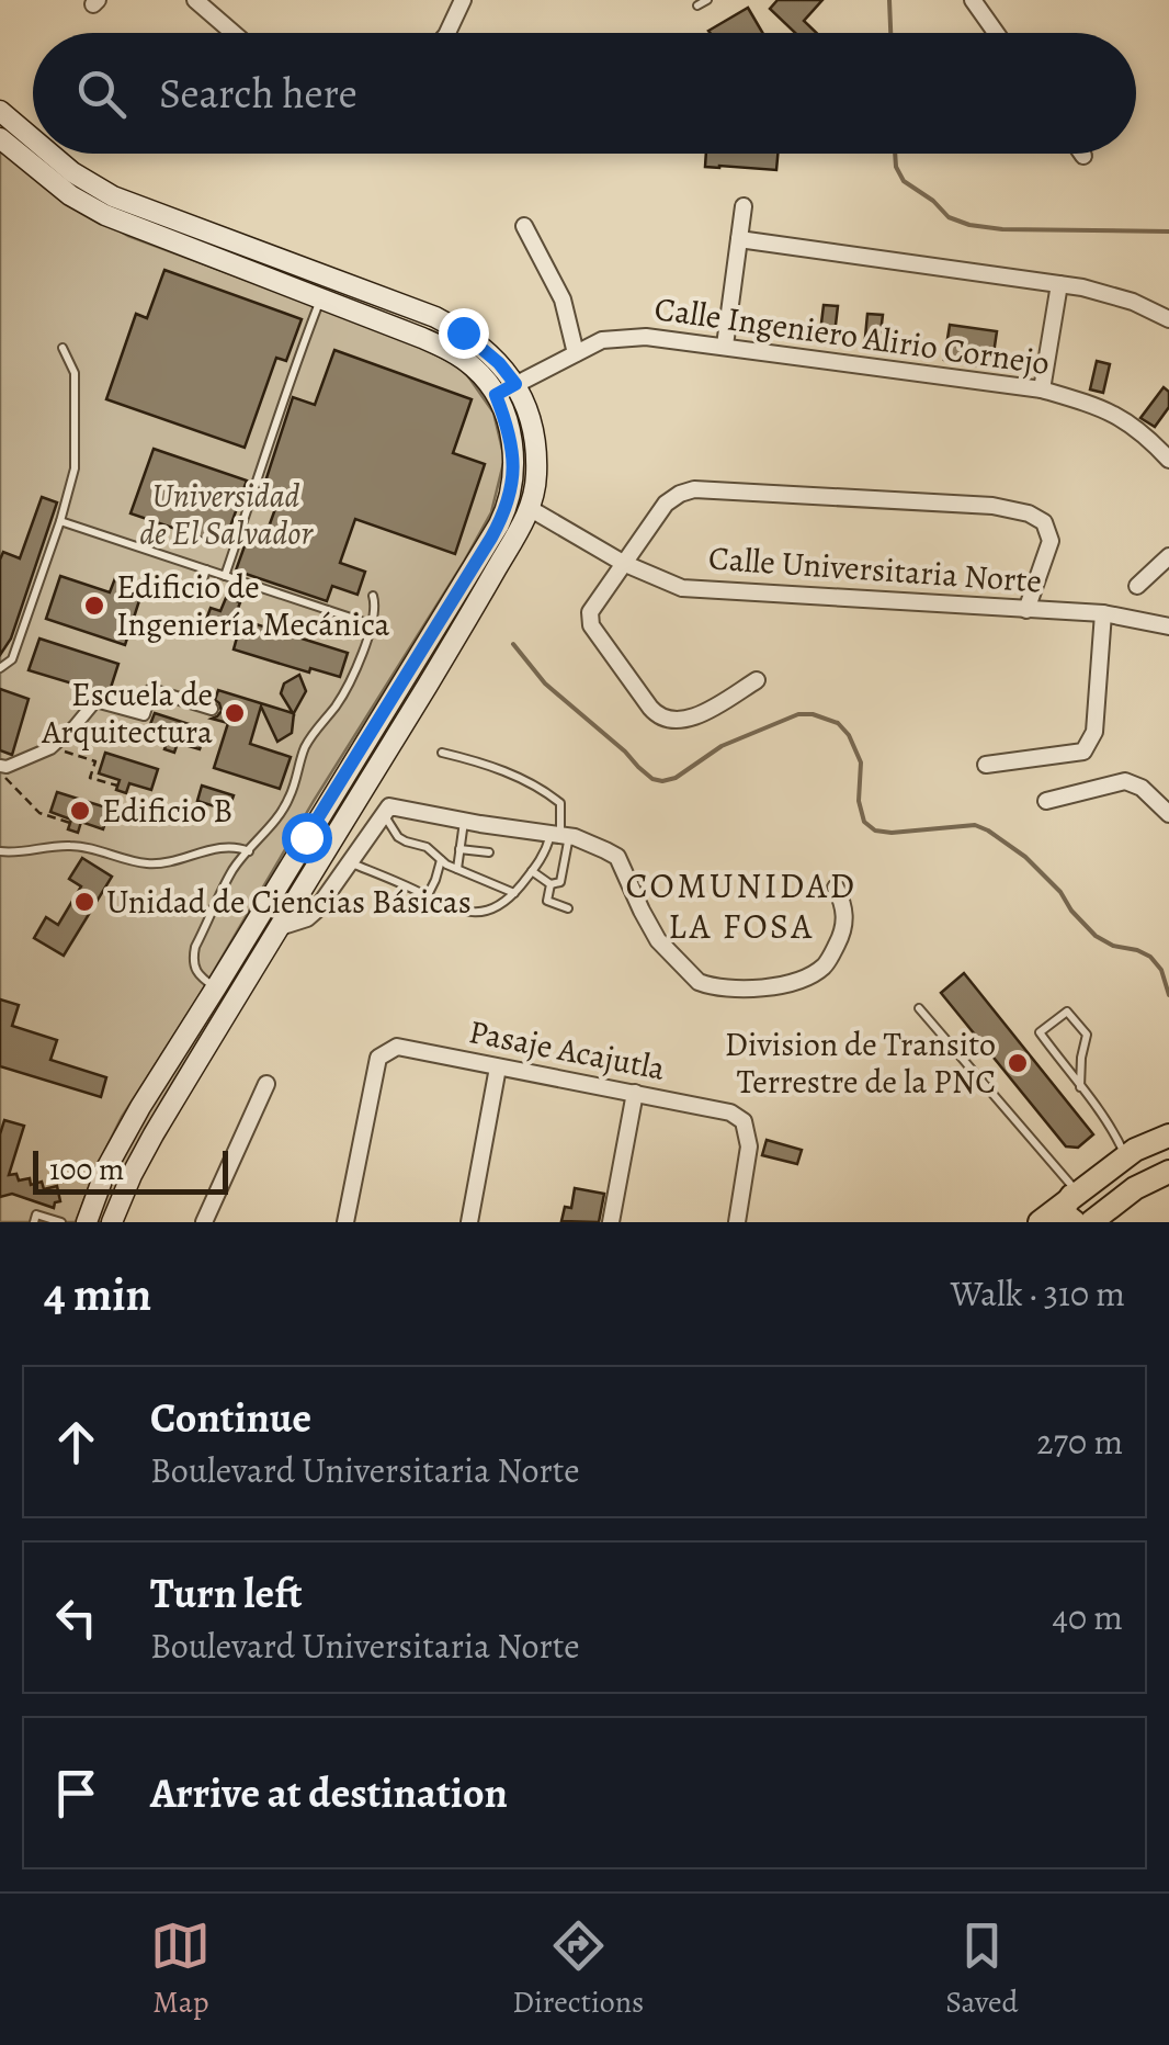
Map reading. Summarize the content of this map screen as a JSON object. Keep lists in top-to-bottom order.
{
  "streets": {
    "street": ["Calle Ingeniero Alirio Cornejo", "Calle Universitaria Norte", "Pasaje Acajutla"]
  },
  "districts": ["COMUNIDAD LA FOSA"],
  "parks": ["Universidad de El Salvador"],
  "places": [
    "Edificio de Ingeniería Mecánica",
    "Escuela de Arquitectura",
    "Edificio B",
    "Unidad de Ciencias Básicas",
    "Division de Transito Terrestre de la PNC"
  ],
  "scale_bar": "100 m",
  "page": {
    "search": "Search here",
    "scale": "100 m",
    "heading": ["4 min", "Walk · 310 m"],
    "list": [
      ["Continue", "Boulevard Universitaria Norte", "270 m"],
      ["Turn left", "Boulevard Universitaria Norte", "40 m"],
      "Arrive at destination"
    ],
    "nav": ["Map", "Directions", "Saved"]
  }
}
